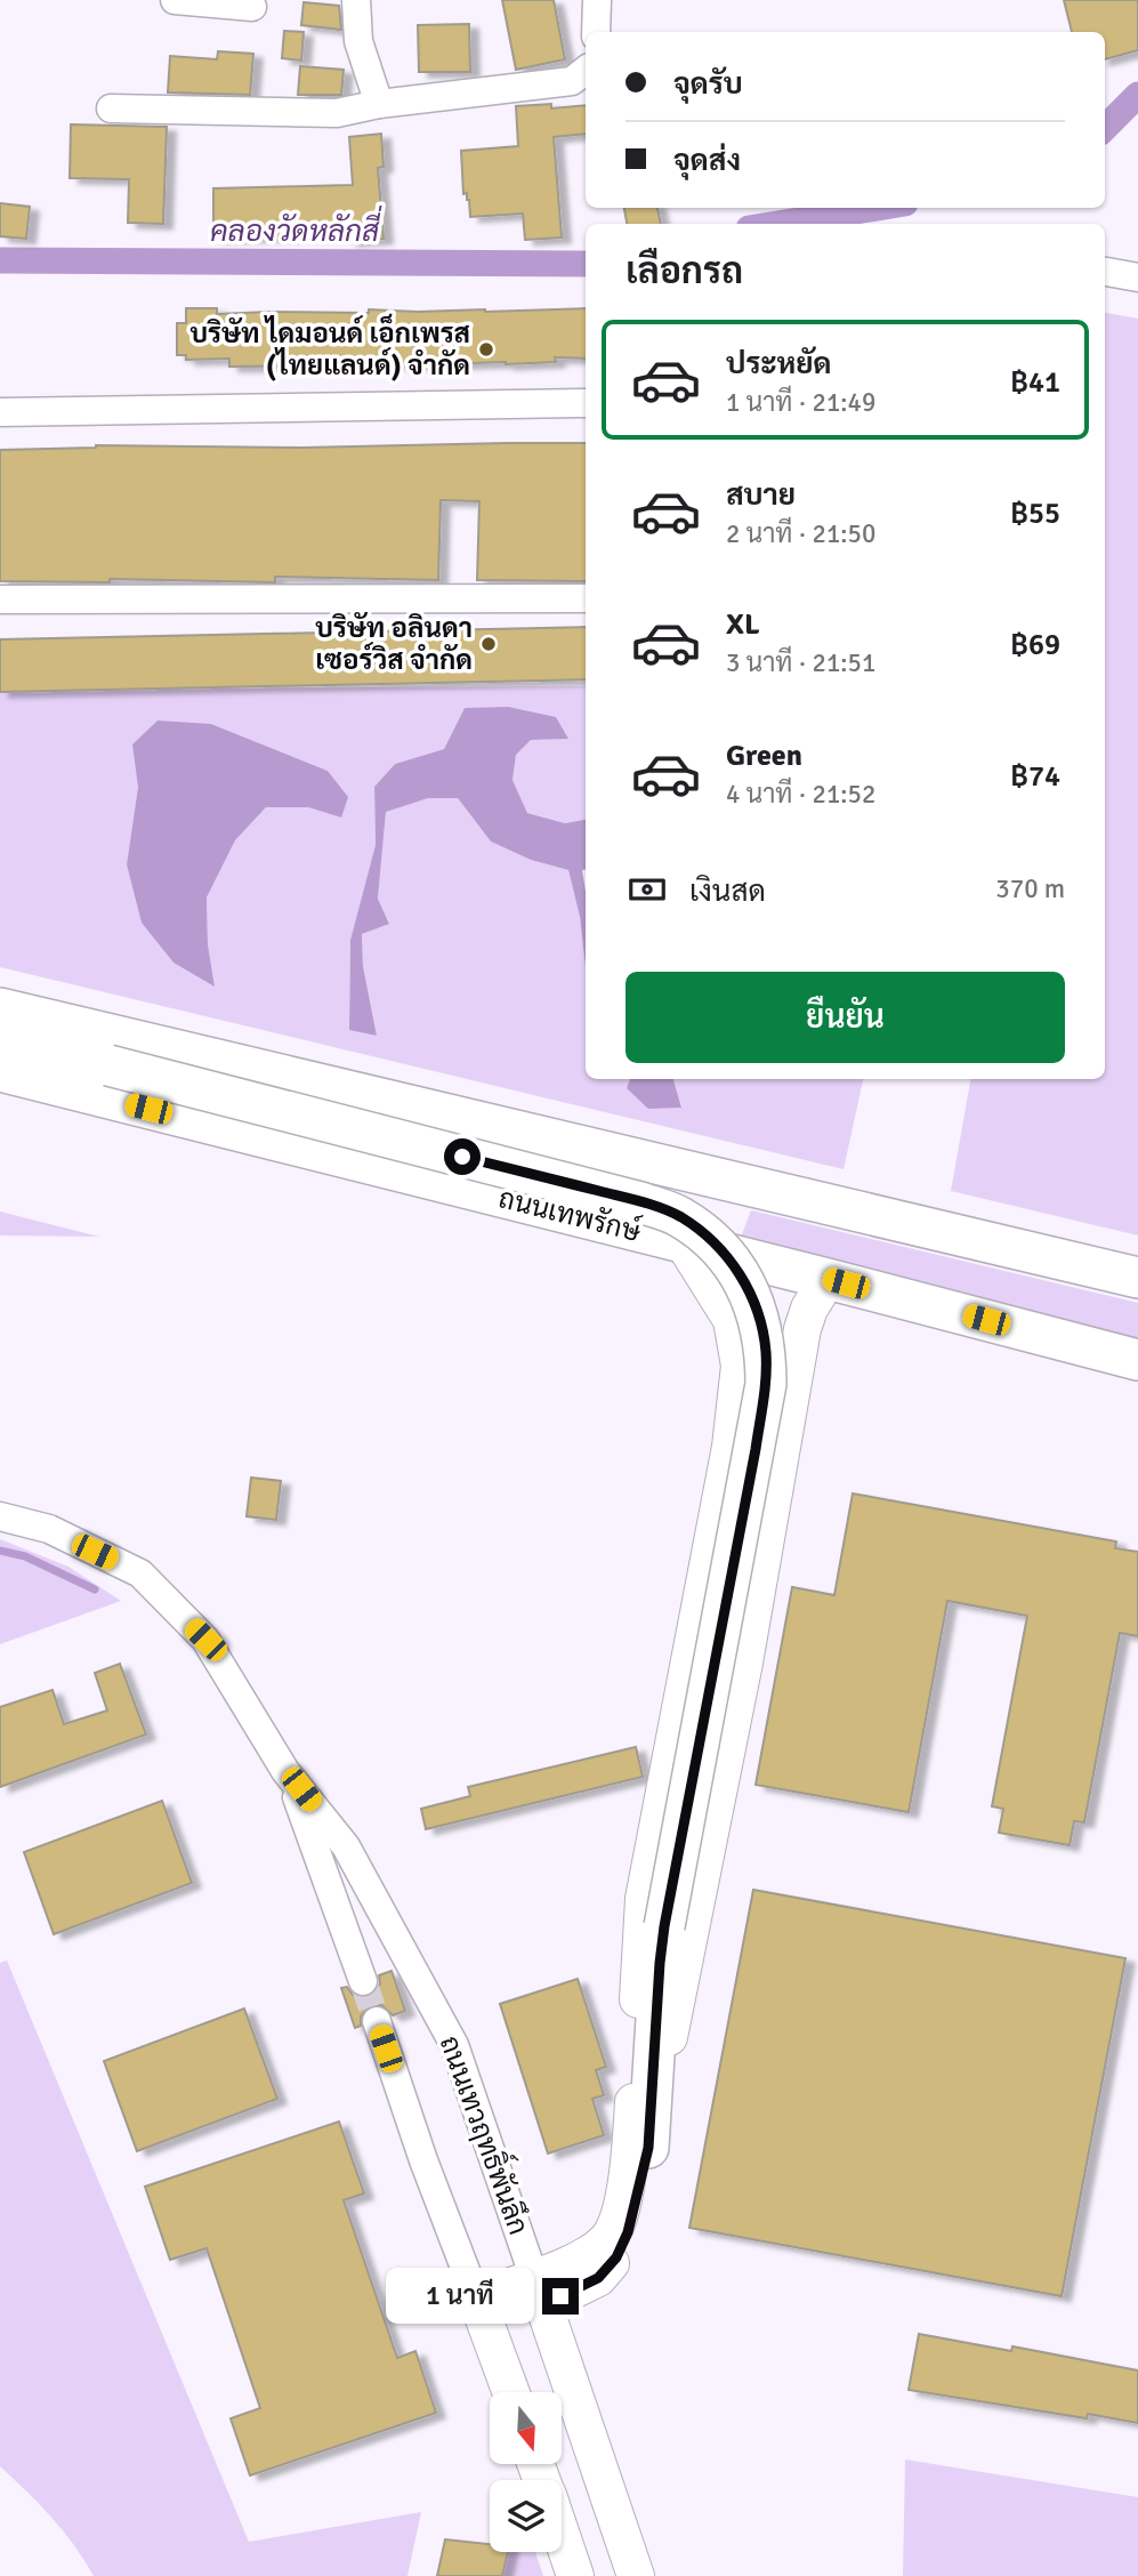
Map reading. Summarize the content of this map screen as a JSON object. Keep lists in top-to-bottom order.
{
  "streets": {
    "main road": ["ถนนเทพรักษ์"],
    "street": ["ถนนเทวฤทธิ์พันลึก"]
  },
  "water": ["คลองวัดหลักสี่"],
  "places": ["บริษัท ไดมอนด์ เอ็กเพรส (ไทยแลนด์) จำกัด", "บริษัท อลินดา เซอร์วิส จำกัด"],
  "north": "bottom",
  "page": {
    "banner": ["จุดรับ", "จุดส่ง"],
    "heading": "เลือกรถ",
    "list": [
      {
        "name": "ประหยัด",
        "note": "1 นาที · 21:49",
        "value": "฿41"
      },
      {
        "name": "สบาย",
        "note": "2 นาที · 21:50",
        "value": "฿55"
      },
      {
        "name": "XL",
        "note": "3 นาที · 21:51",
        "value": "฿69"
      },
      {
        "name": "Green",
        "note": "4 นาที · 21:52",
        "value": "฿74"
      }
    ],
    "pay": ["เงินสด", "370 m"],
    "buttons": "ยืนยัน",
    "bubble": "1 นาที"
  }
}
